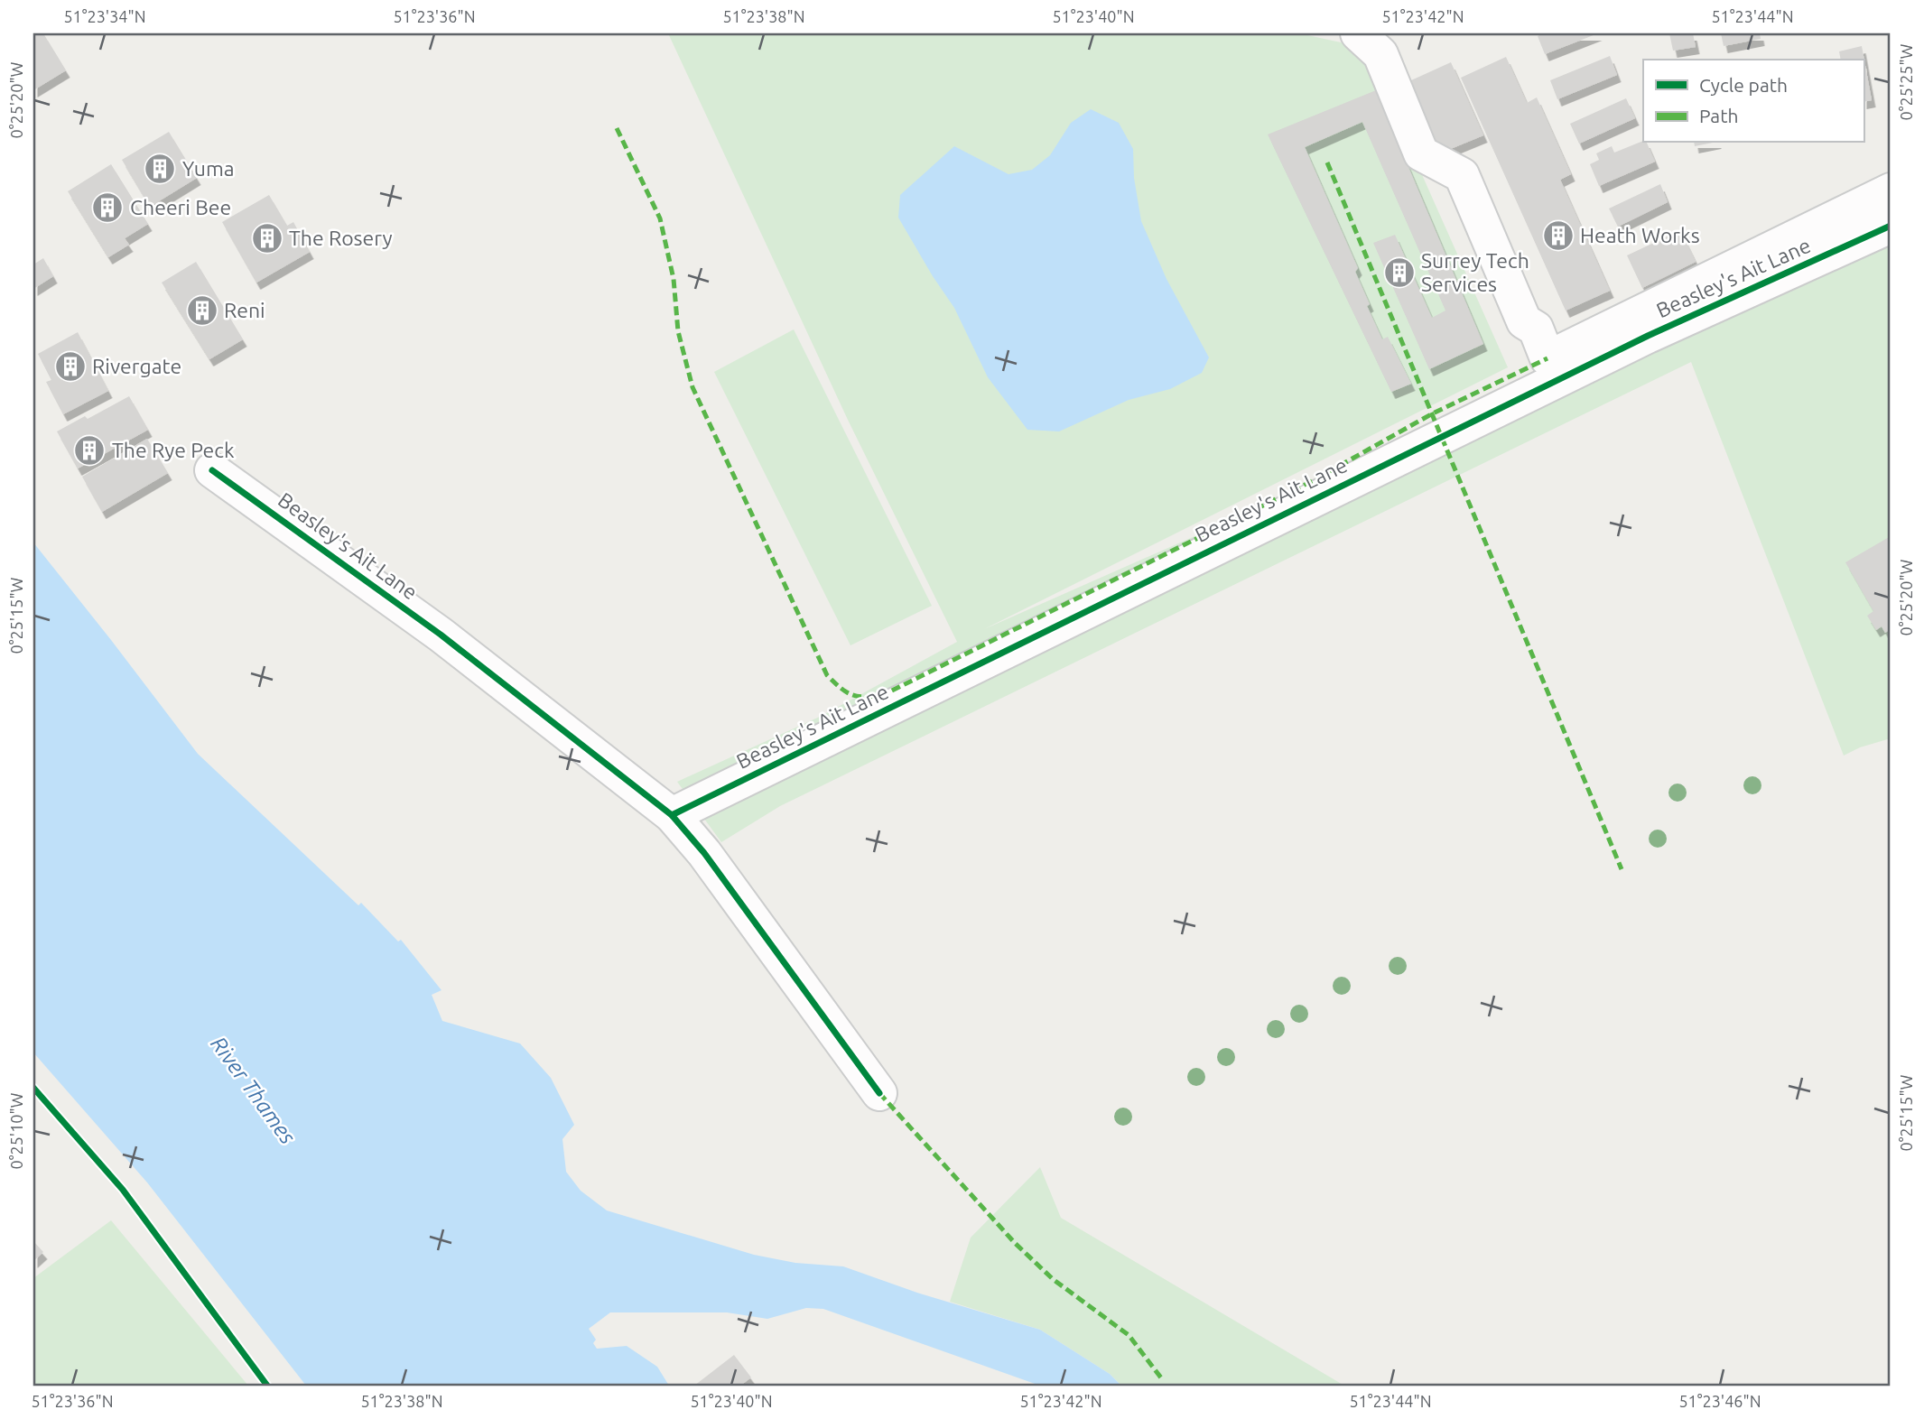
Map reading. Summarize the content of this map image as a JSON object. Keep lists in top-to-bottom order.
{
  "streets": {
    "street": ["Beasley's Ait Lane"]
  },
  "water": ["River Thames"],
  "places": {
    "building": [
      "Yuma",
      "Cheeri Bee",
      "Heath Works",
      "The Rosery",
      "Surrey Tech Services",
      "Reni",
      "Rivergate",
      "The Rye Peck"
    ]
  },
  "legend": ["Cycle path", "Path"],
  "coordinates": [
    "51°23'34\"N",
    "51°23'36\"N",
    "51°23'38\"N",
    "51°23'40\"N",
    "51°23'42\"N",
    "51°23'44\"N",
    "0°25'25\"W",
    "0°25'20\"W",
    "0°25'15\"W",
    "0°25'10\"W",
    "51°23'46\"N"
  ]
}
